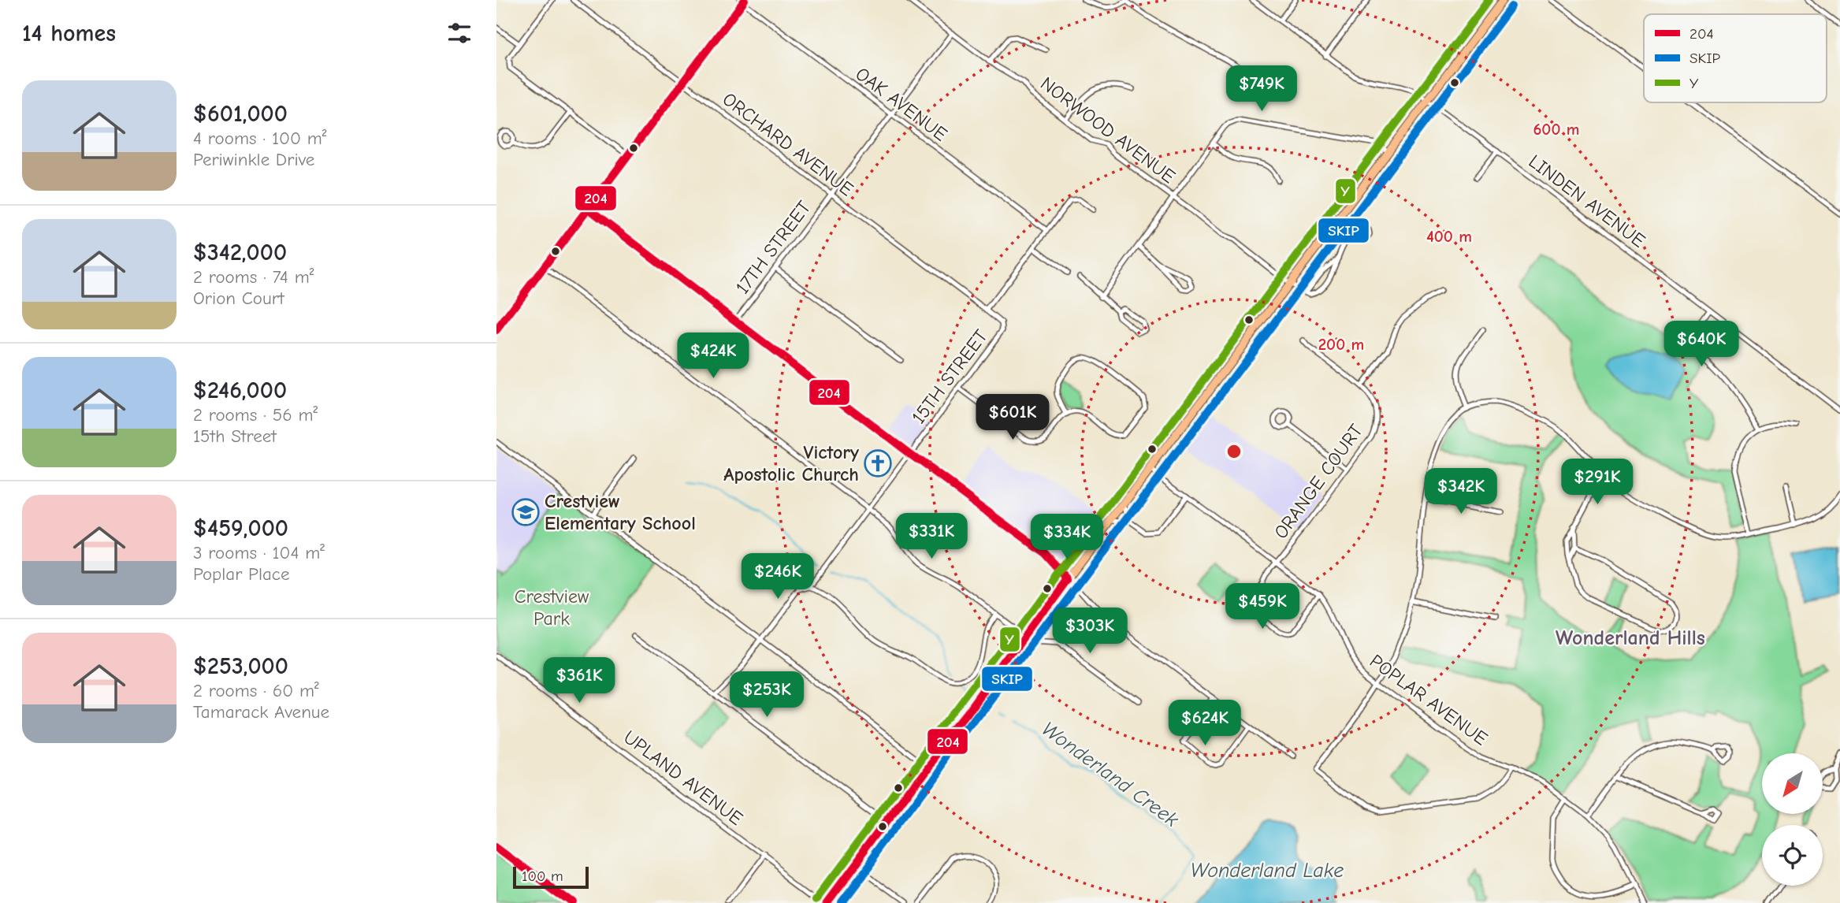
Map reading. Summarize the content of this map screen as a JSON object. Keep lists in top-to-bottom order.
{
  "streets": {
    "street": [
      "OAK AVENUE",
      "NORWOOD AVENUE",
      "ORCHARD AVENUE",
      "LINDEN AVENUE",
      "17TH STREET",
      "15TH STREET",
      "ORANGE COURT",
      "POPLAR AVENUE",
      "UPLAND AVENUE"
    ]
  },
  "crossings": [
    ["OAK AVENUE", "17TH STREET"],
    ["OAK AVENUE", "15TH STREET"],
    ["NORWOOD AVENUE", "17TH STREET"],
    ["ORCHARD AVENUE", "17TH STREET"],
    ["ORCHARD AVENUE", "15TH STREET"],
    ["ORANGE COURT", "POPLAR AVENUE"]
  ],
  "districts": ["Wonderland Hills"],
  "water": ["Wonderland Creek", "Wonderland Lake"],
  "parks": ["Crestview Park"],
  "places": {
    "church": ["Victory Apostolic Church"],
    "school or university": ["Crestview Elementary School"]
  },
  "lines": ["transit line 204", "transit line Y", "transit line SKIP"],
  "legend": ["204", "SKIP", "Y"],
  "scale_bar": "100 m",
  "north": "bottom left",
  "page": {
    "heading": "14 homes",
    "price": [
      "$749K",
      "$640K",
      "$424K",
      "$601K",
      "$291K",
      "$342K",
      "$331K",
      "$334K",
      "$246K",
      "$459K",
      "$303K",
      "$361K",
      "$253K",
      "$624K"
    ],
    "list": [
      {
        "name": "$601,000",
        "note": "4 rooms · 100 m² · Periwinkle Drive"
      },
      {
        "name": "$342,000",
        "note": "2 rooms · 74 m² · Orion Court"
      },
      {
        "name": "$246,000",
        "note": "2 rooms · 56 m² · 15th Street"
      },
      {
        "name": "$459,000",
        "note": "3 rooms · 104 m² · Poplar Place"
      },
      {
        "name": "$253,000",
        "note": "2 rooms · 60 m² · Tamarack Avenue"
      }
    ],
    "scale": "100 m"
  },
  "rings": ["600 m", "400 m", "200 m"]
}
